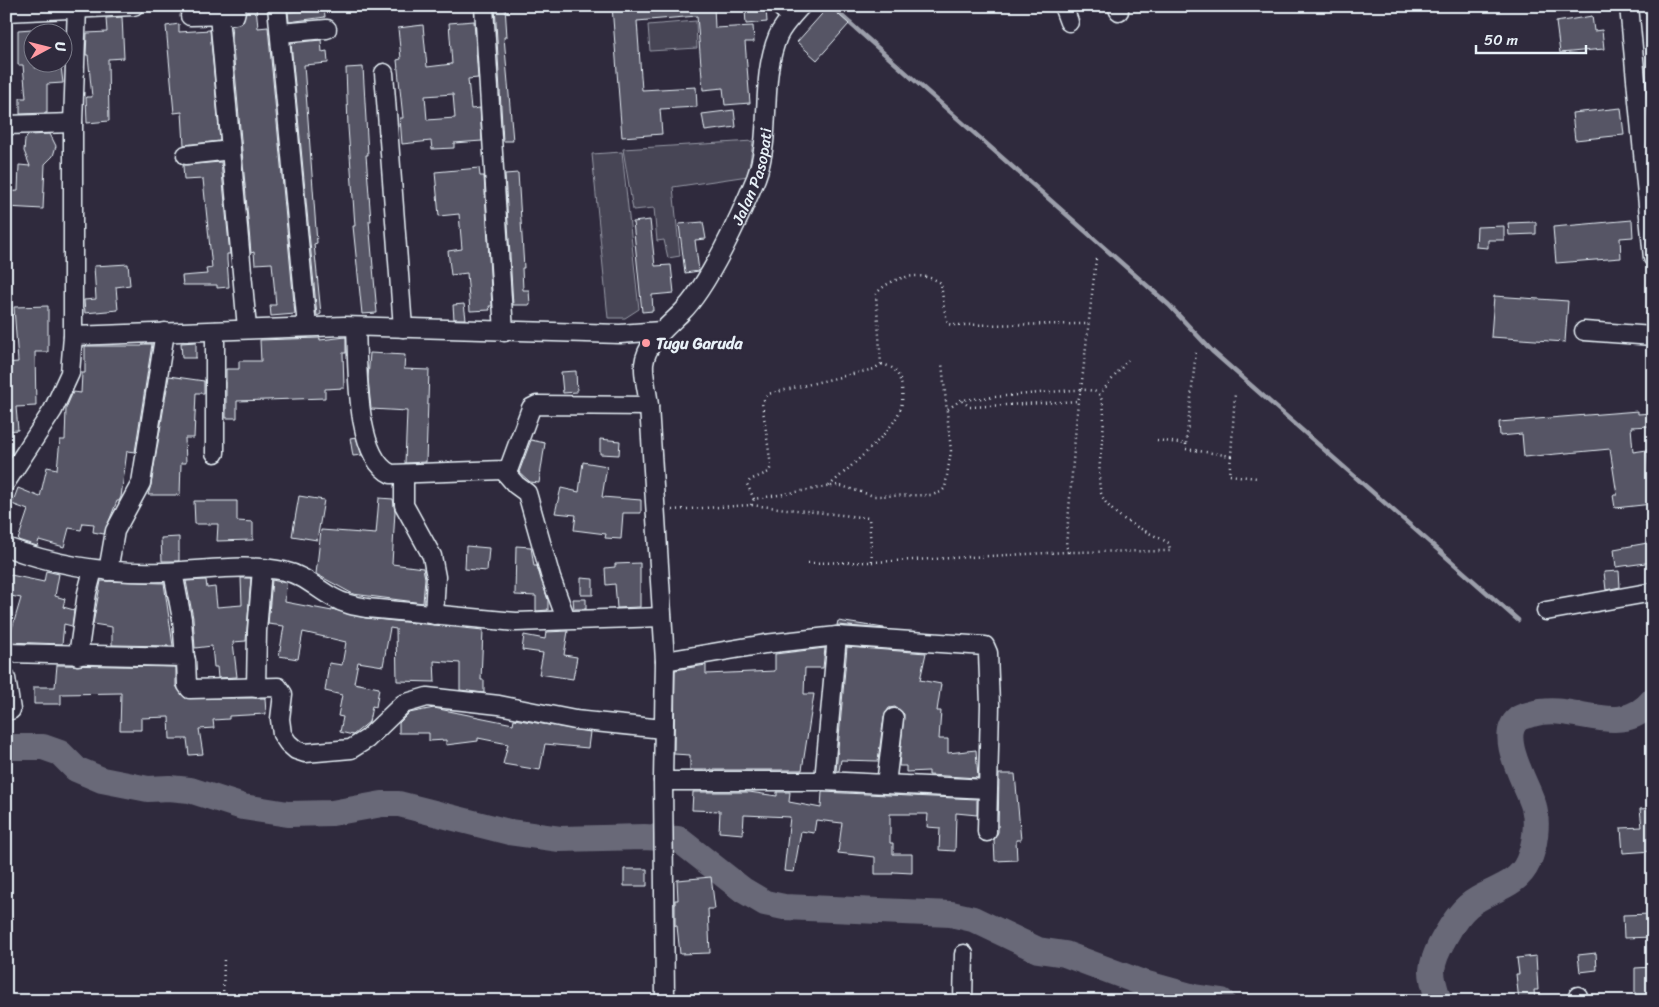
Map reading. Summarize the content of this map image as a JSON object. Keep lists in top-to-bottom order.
{
  "streets": {
    "street": ["Jalan Pasopati"]
  },
  "places": ["Tugu Garuda"],
  "scale_bar": "50 m",
  "north": "right"
}
